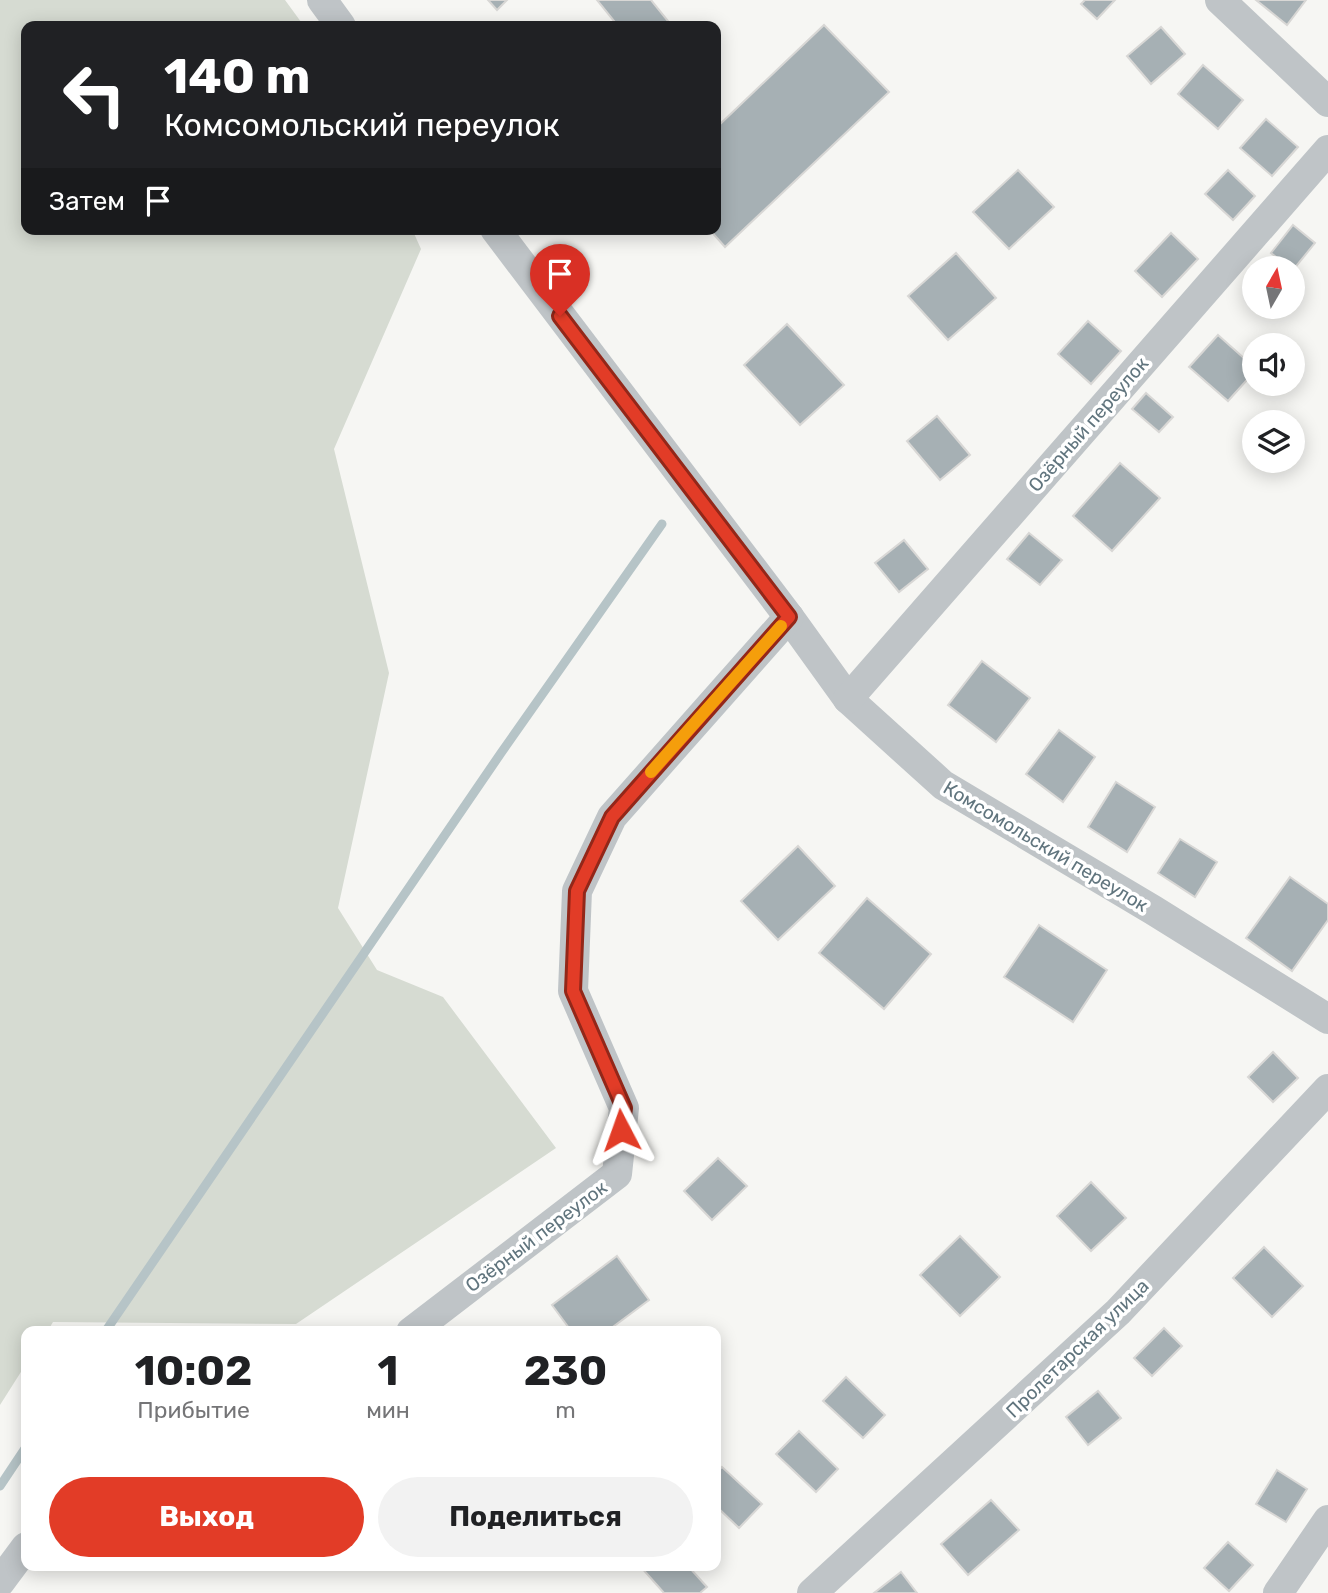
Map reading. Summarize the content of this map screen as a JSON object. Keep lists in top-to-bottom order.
{
  "streets": {
    "street": ["Озёрный переулок", "Комсомольский переулок", "Пролетарская улица"]
  },
  "crossings": [
    ["Озёрный переулок", "Комсомольский переулок"]
  ],
  "north": "top",
  "page": {
    "turn": ["140 m", "Комсомольский переулок"],
    "then": "Затем",
    "eta": [
      "10:02",
      "Прибытие",
      "1",
      "мин",
      "230",
      "m"
    ],
    "buttons": ["Выход", "Поделиться"]
  }
}
